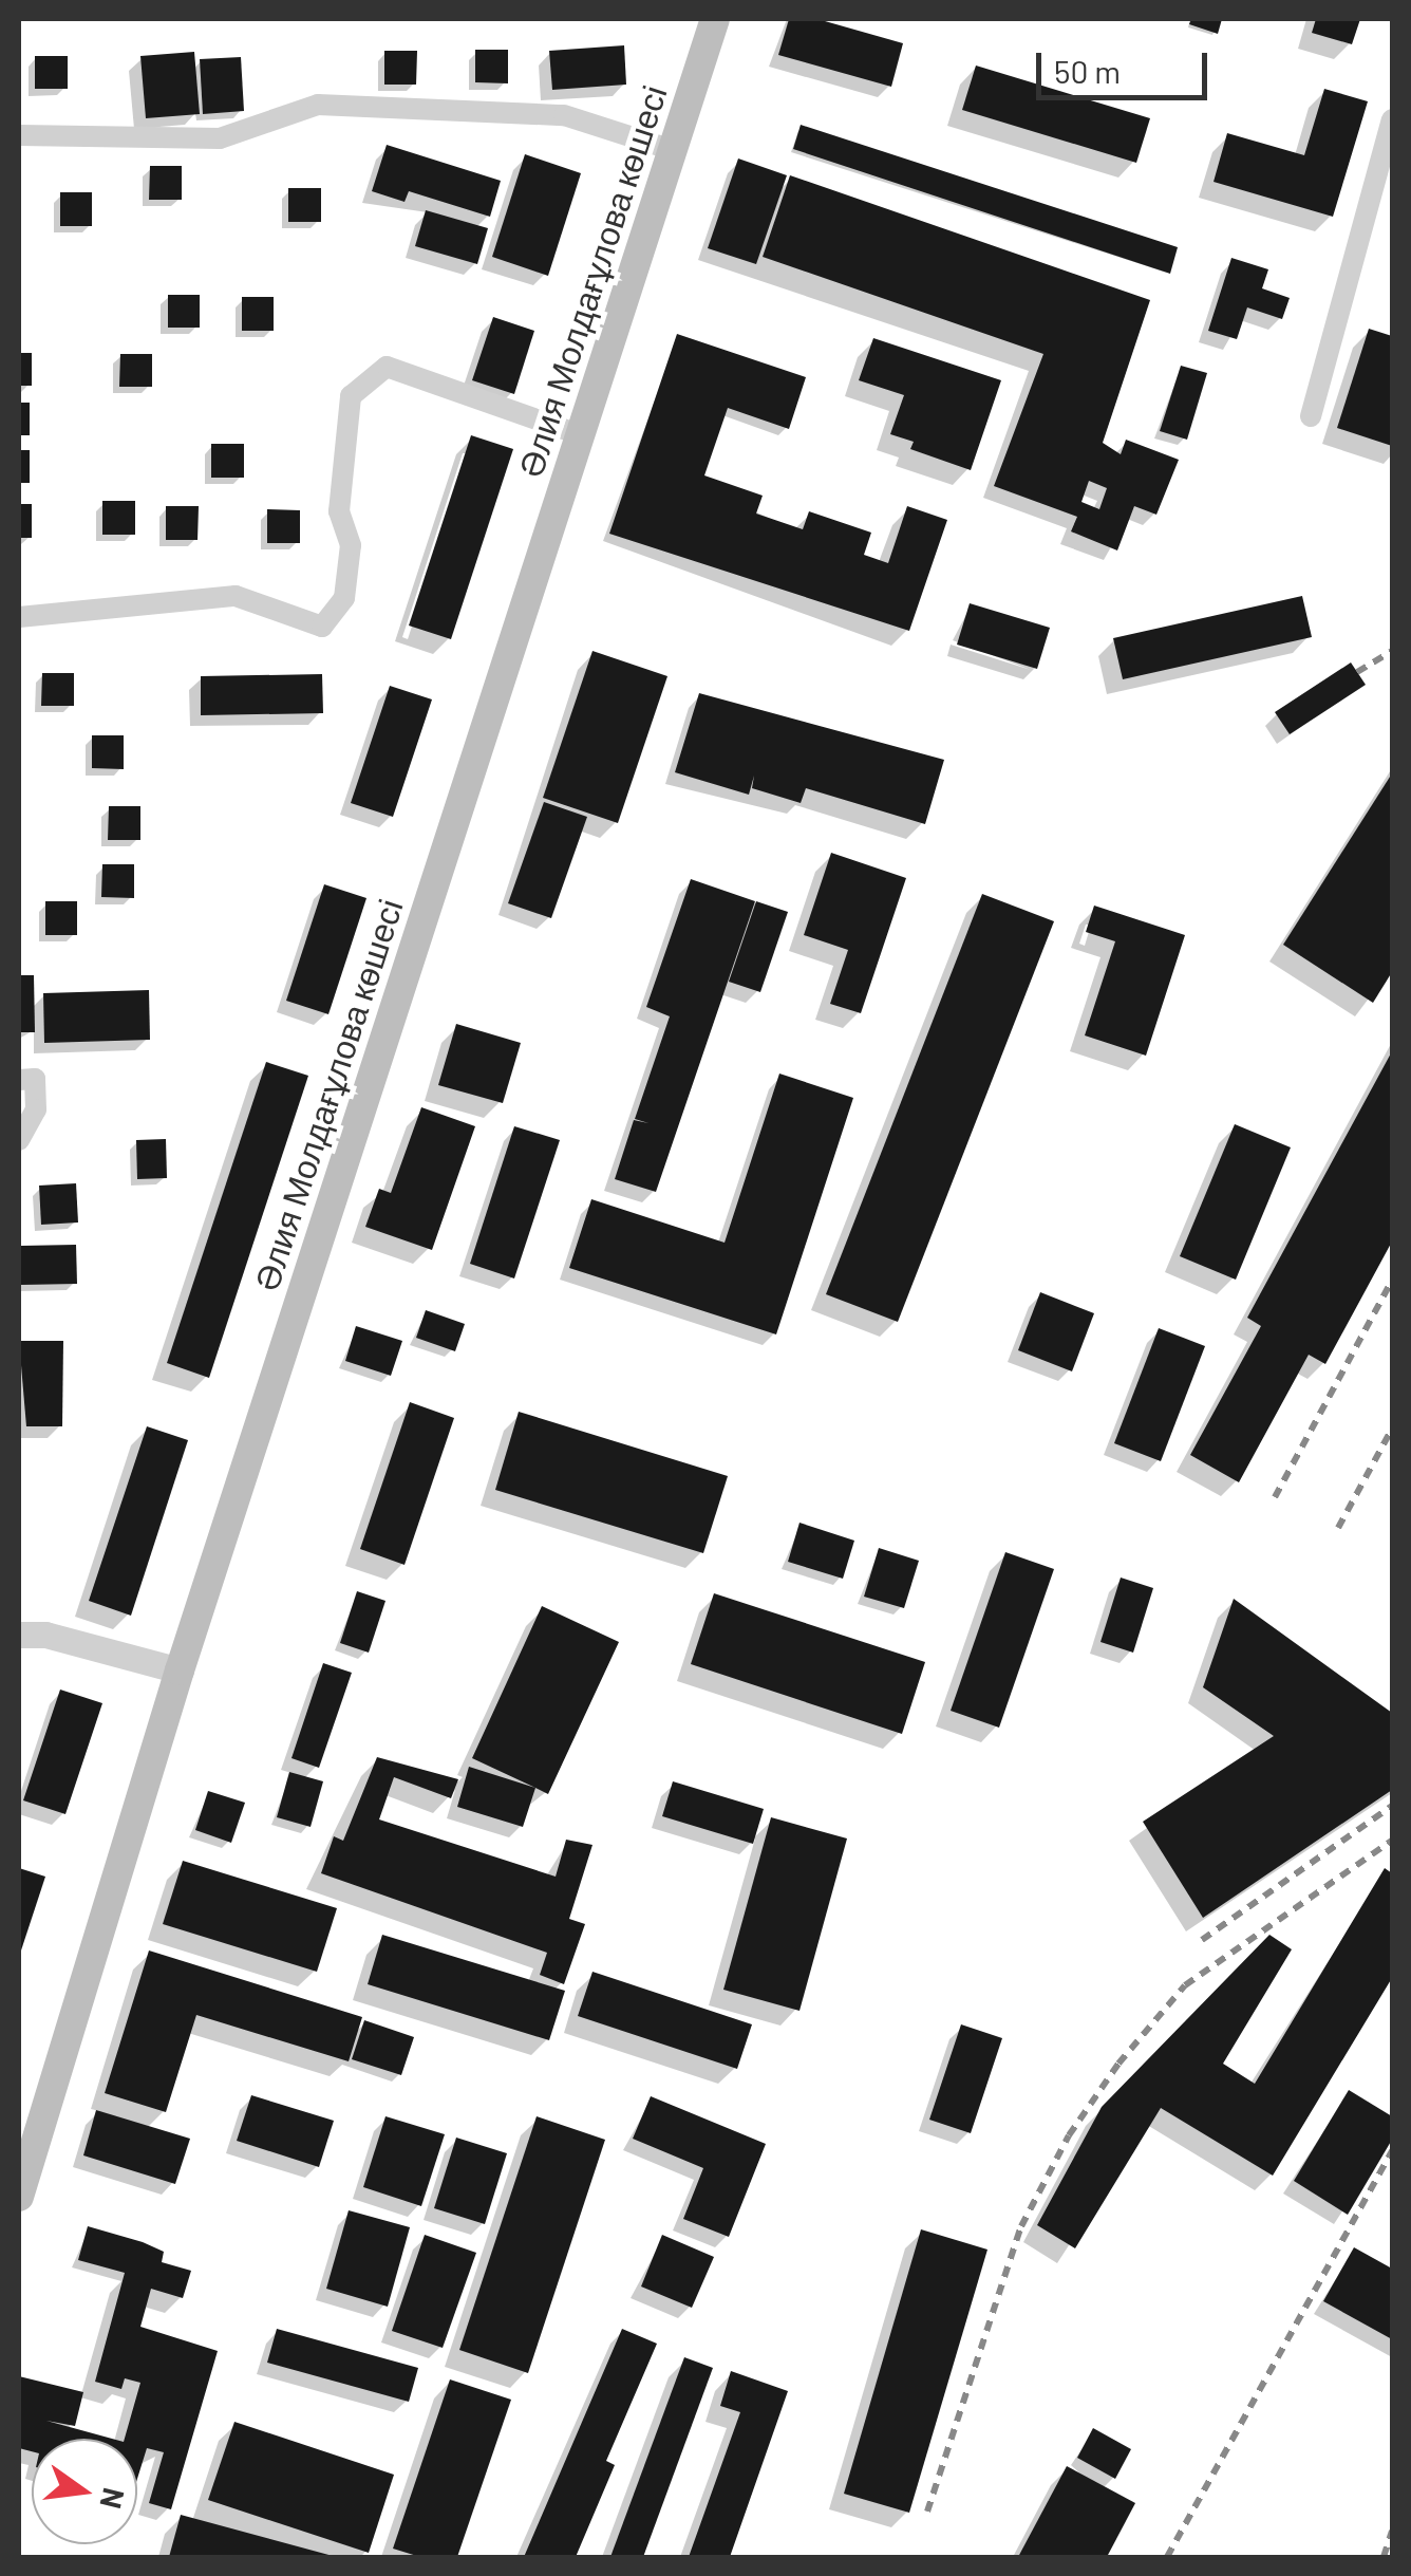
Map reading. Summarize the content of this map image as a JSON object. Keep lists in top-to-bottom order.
{
  "streets": {
    "main road": ["Әлия Молдағұлова көшесі"]
  },
  "scale_bar": "50 m",
  "north": "right"
}
